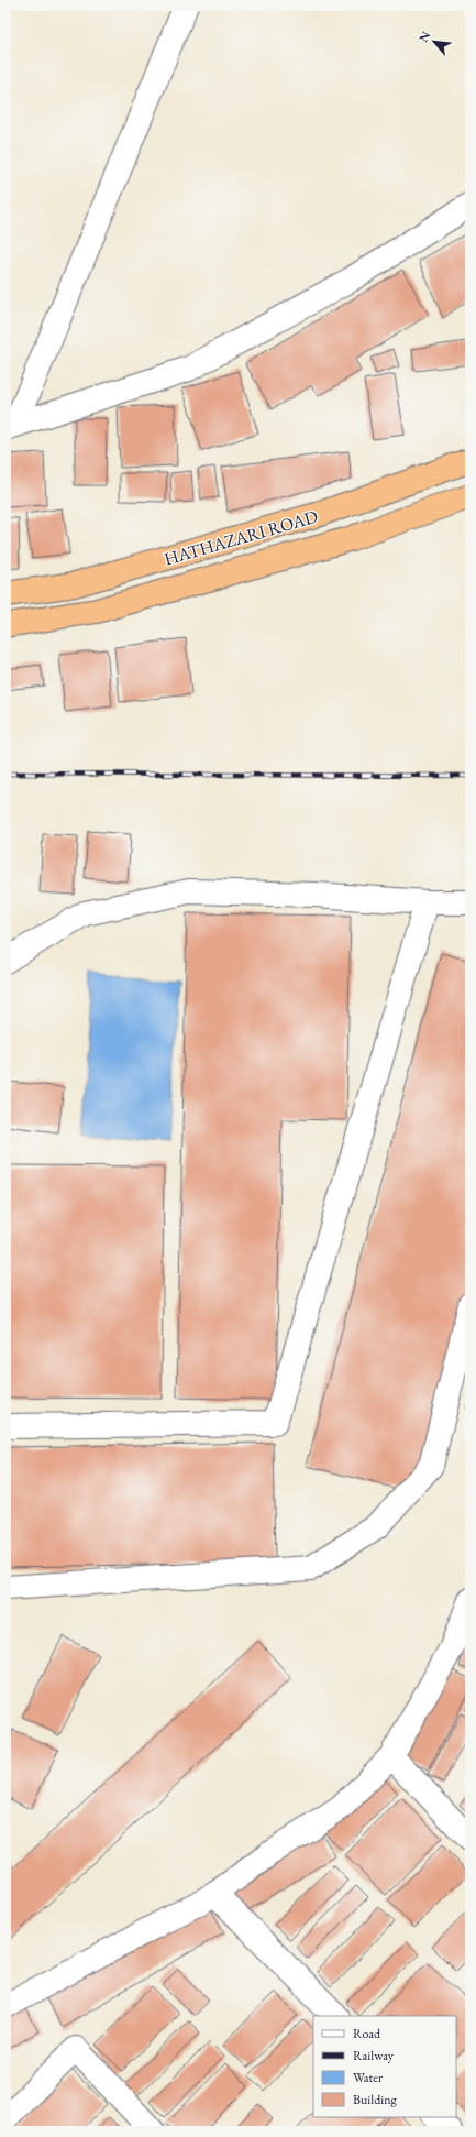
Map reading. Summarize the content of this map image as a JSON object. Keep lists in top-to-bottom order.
{
  "streets": {
    "highway": ["HATHAZARI ROAD"]
  },
  "legend": [
    "Road",
    "Railway",
    "Water",
    "Building"
  ],
  "north": "top left"
}
